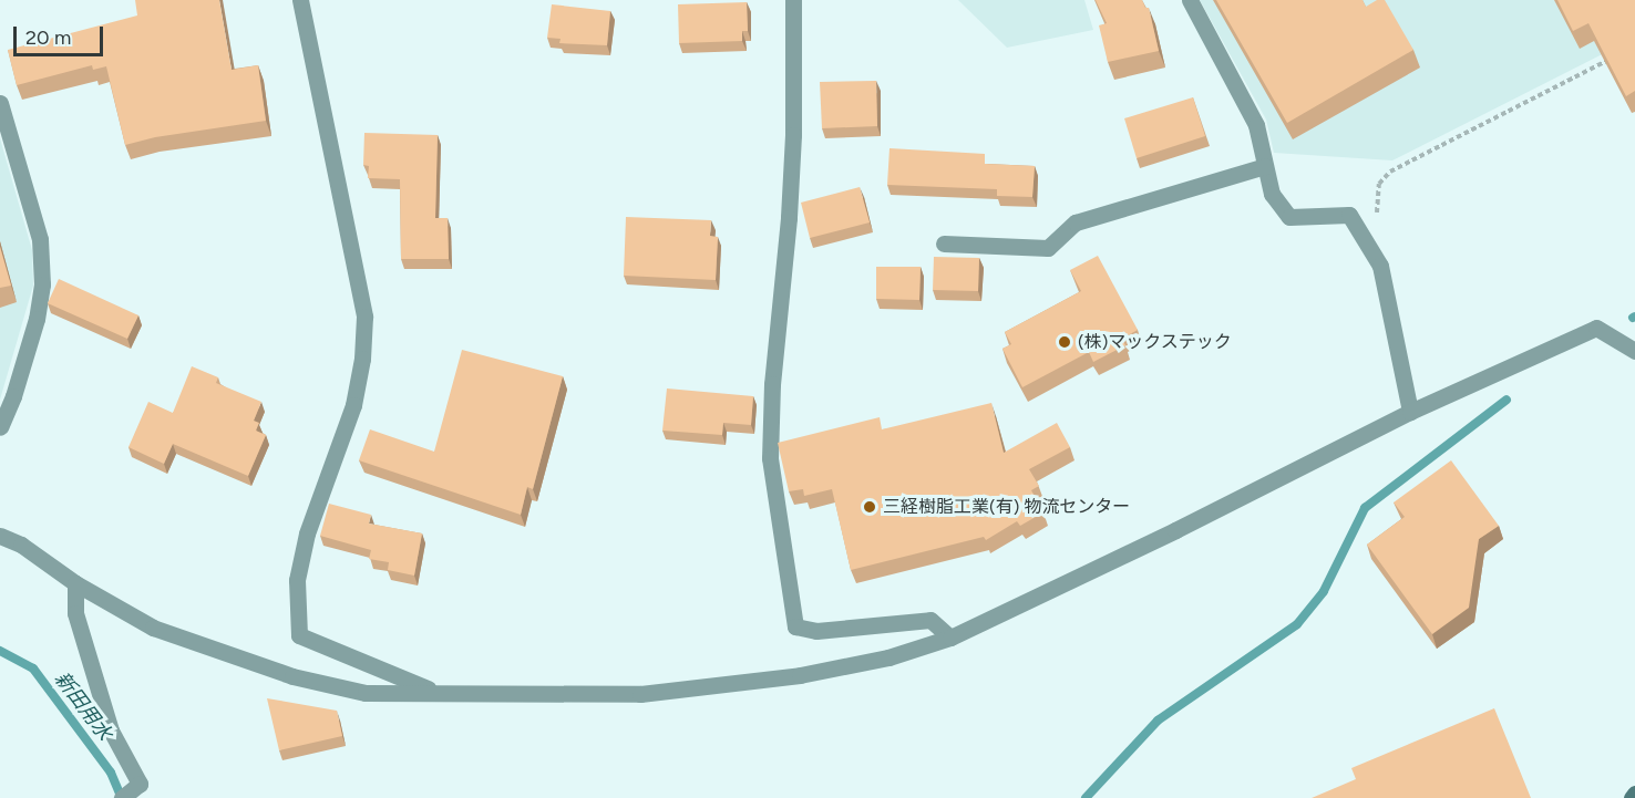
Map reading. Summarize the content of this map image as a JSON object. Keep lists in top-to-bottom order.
{
  "water": ["新田用水"],
  "places": ["(株)マックステック", "三経樹脂工業(有) 物流センター"],
  "scale_bar": "20 m"
}
